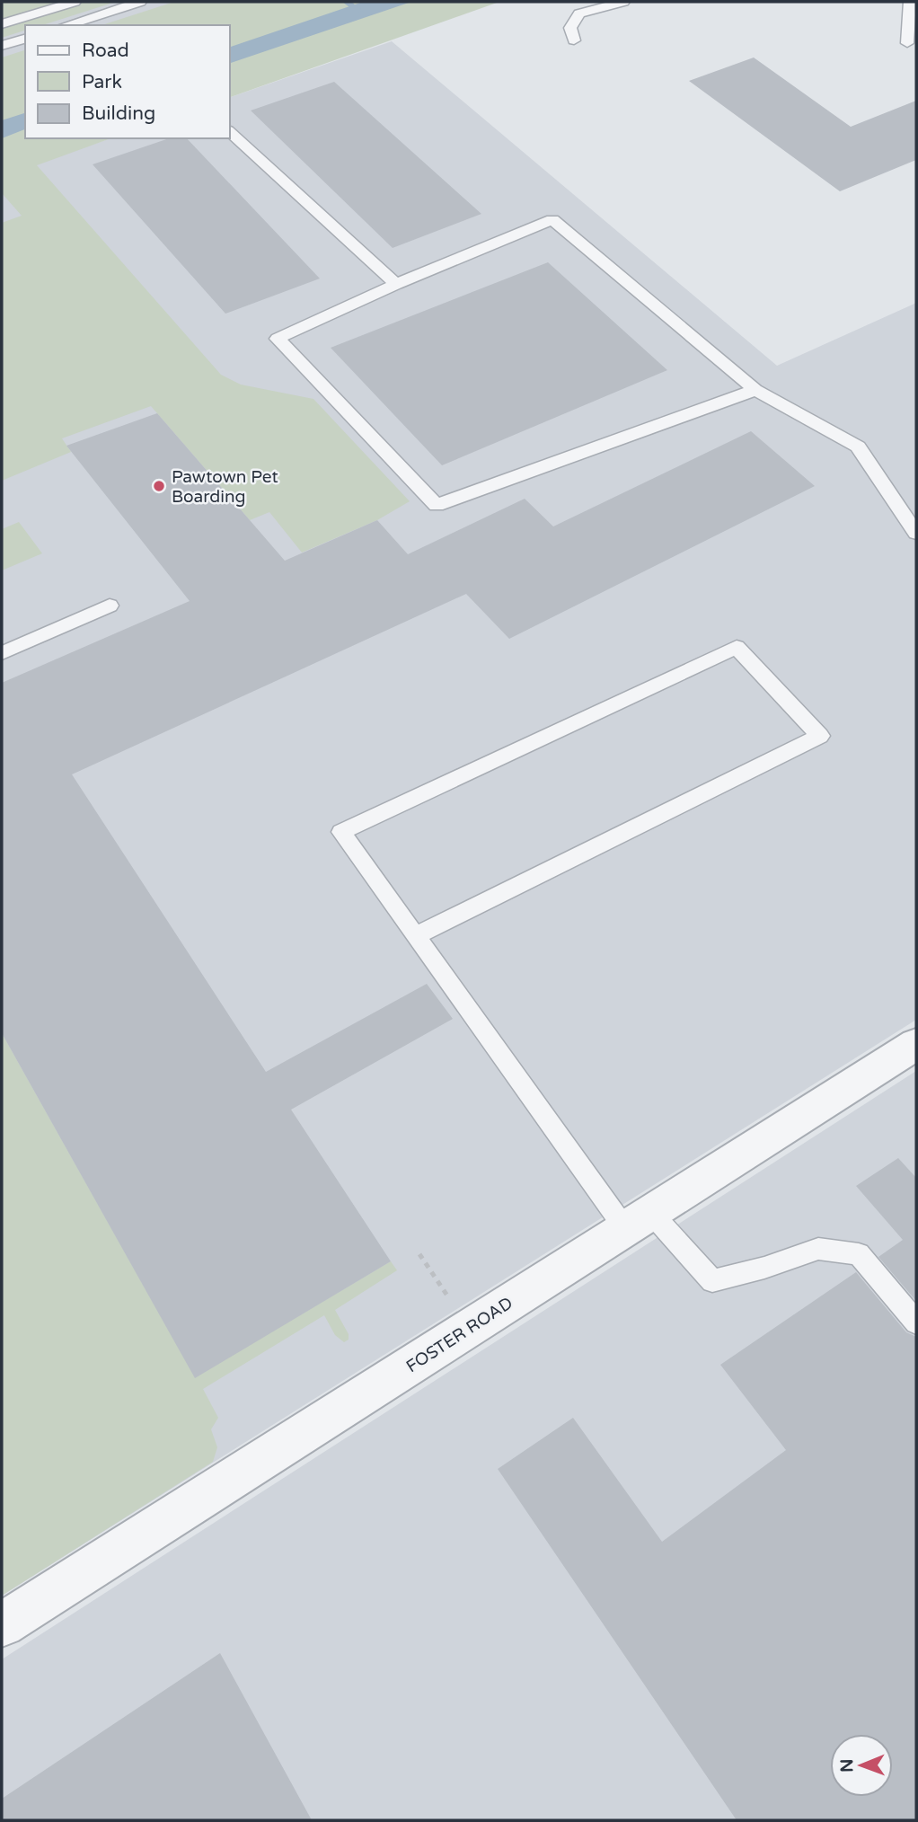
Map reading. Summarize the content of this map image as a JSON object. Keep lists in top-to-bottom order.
{
  "streets": {
    "street": ["FOSTER ROAD"]
  },
  "places": ["Pawtown Pet Boarding"],
  "legend": ["Road", "Park", "Building"],
  "north": "left"
}
